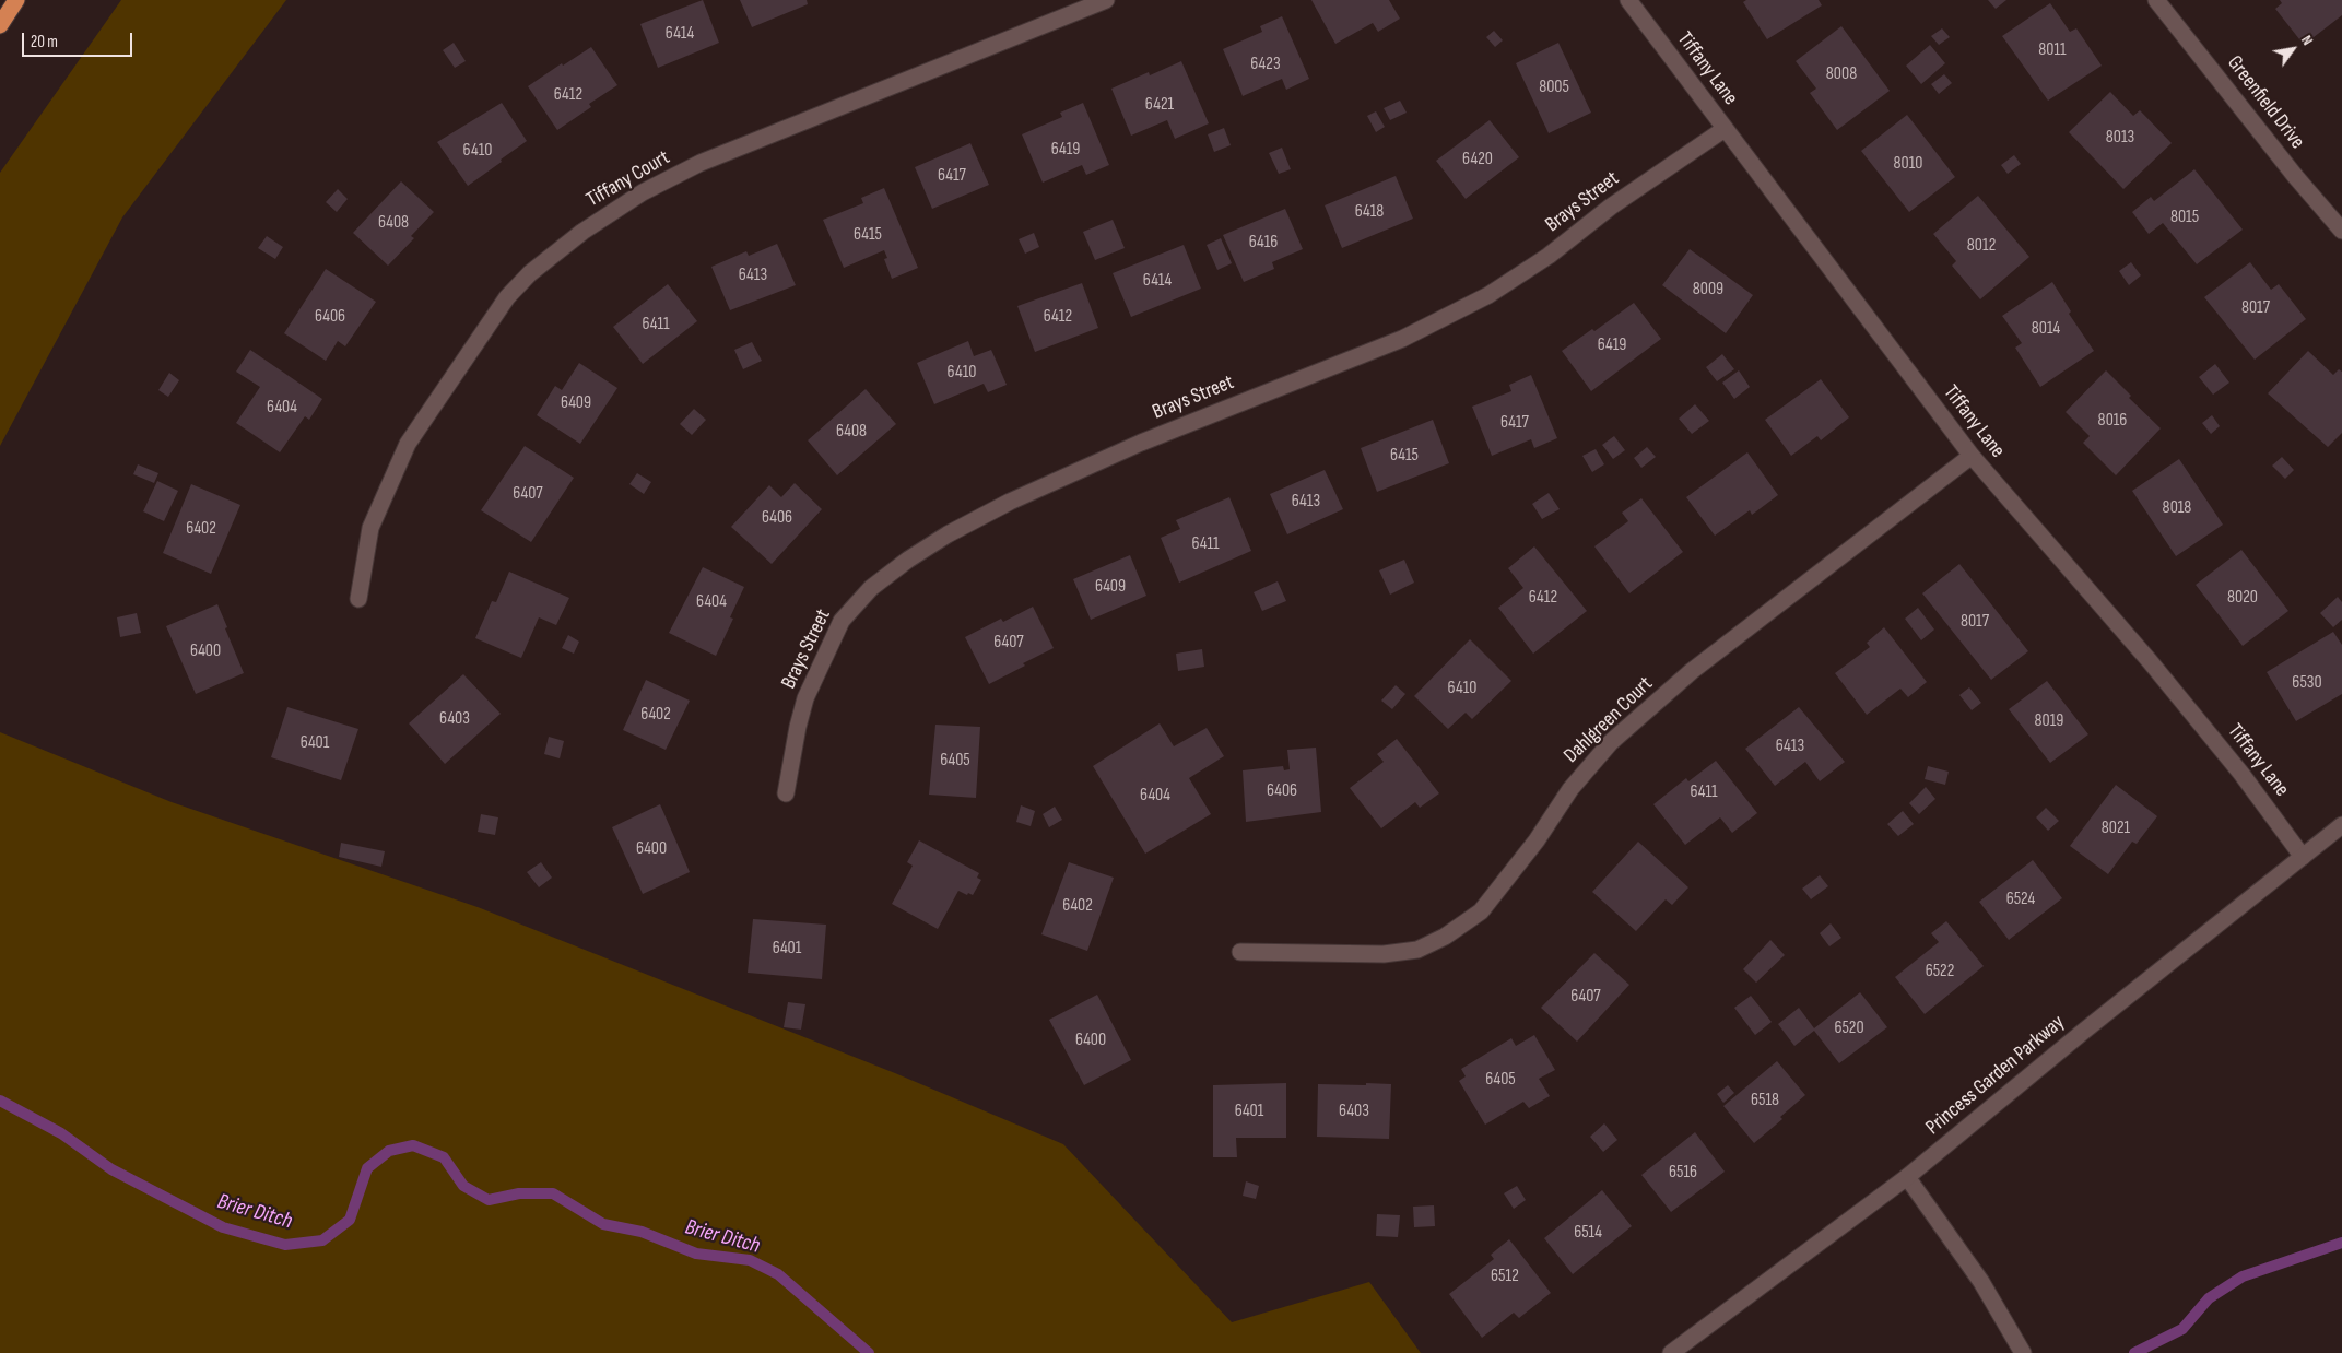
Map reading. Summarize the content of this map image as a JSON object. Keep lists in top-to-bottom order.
{
  "streets": {
    "street": [
      "Tiffany Lane",
      "Greenfield Drive",
      "Tiffany Court",
      "Brays Street",
      "Dahlgreen Court",
      "Princess Garden Parkway"
    ]
  },
  "crossings": [
    ["Tiffany Lane", "Brays Street"],
    ["Tiffany Lane", "Dahlgreen Court"],
    ["Tiffany Lane", "Princess Garden Parkway"]
  ],
  "water": ["Brier Ditch"],
  "house_numbers": [
    "6414",
    "8011",
    "6423",
    "8008",
    "8005",
    "6412",
    "6421",
    "8013",
    "6419",
    "6410",
    "6420",
    "8010",
    "6417",
    "6418",
    "8015",
    "6408",
    "6415",
    "6416",
    "8012",
    "6413",
    "6414",
    "8009",
    "8017",
    "6406",
    "6412",
    "6411",
    "8014",
    "6419",
    "6410",
    "6409",
    "6404",
    "8016",
    "6417",
    "6408",
    "6415",
    "6407",
    "6413",
    "8018",
    "6406",
    "6402",
    "6411",
    "6409",
    "6412",
    "8020",
    "6404",
    "8017",
    "6407",
    "6400",
    "6530",
    "6410",
    "6402",
    "6403",
    "8019",
    "6401",
    "6413",
    "6405",
    "6406",
    "6411",
    "6404",
    "8021",
    "6400",
    "6524",
    "6402",
    "6401",
    "6522",
    "6407",
    "6520",
    "6400",
    "6405",
    "6518",
    "6401",
    "6403",
    "6516",
    "6514",
    "6512"
  ],
  "scale_bar": "20 m",
  "north": "top right"
}
